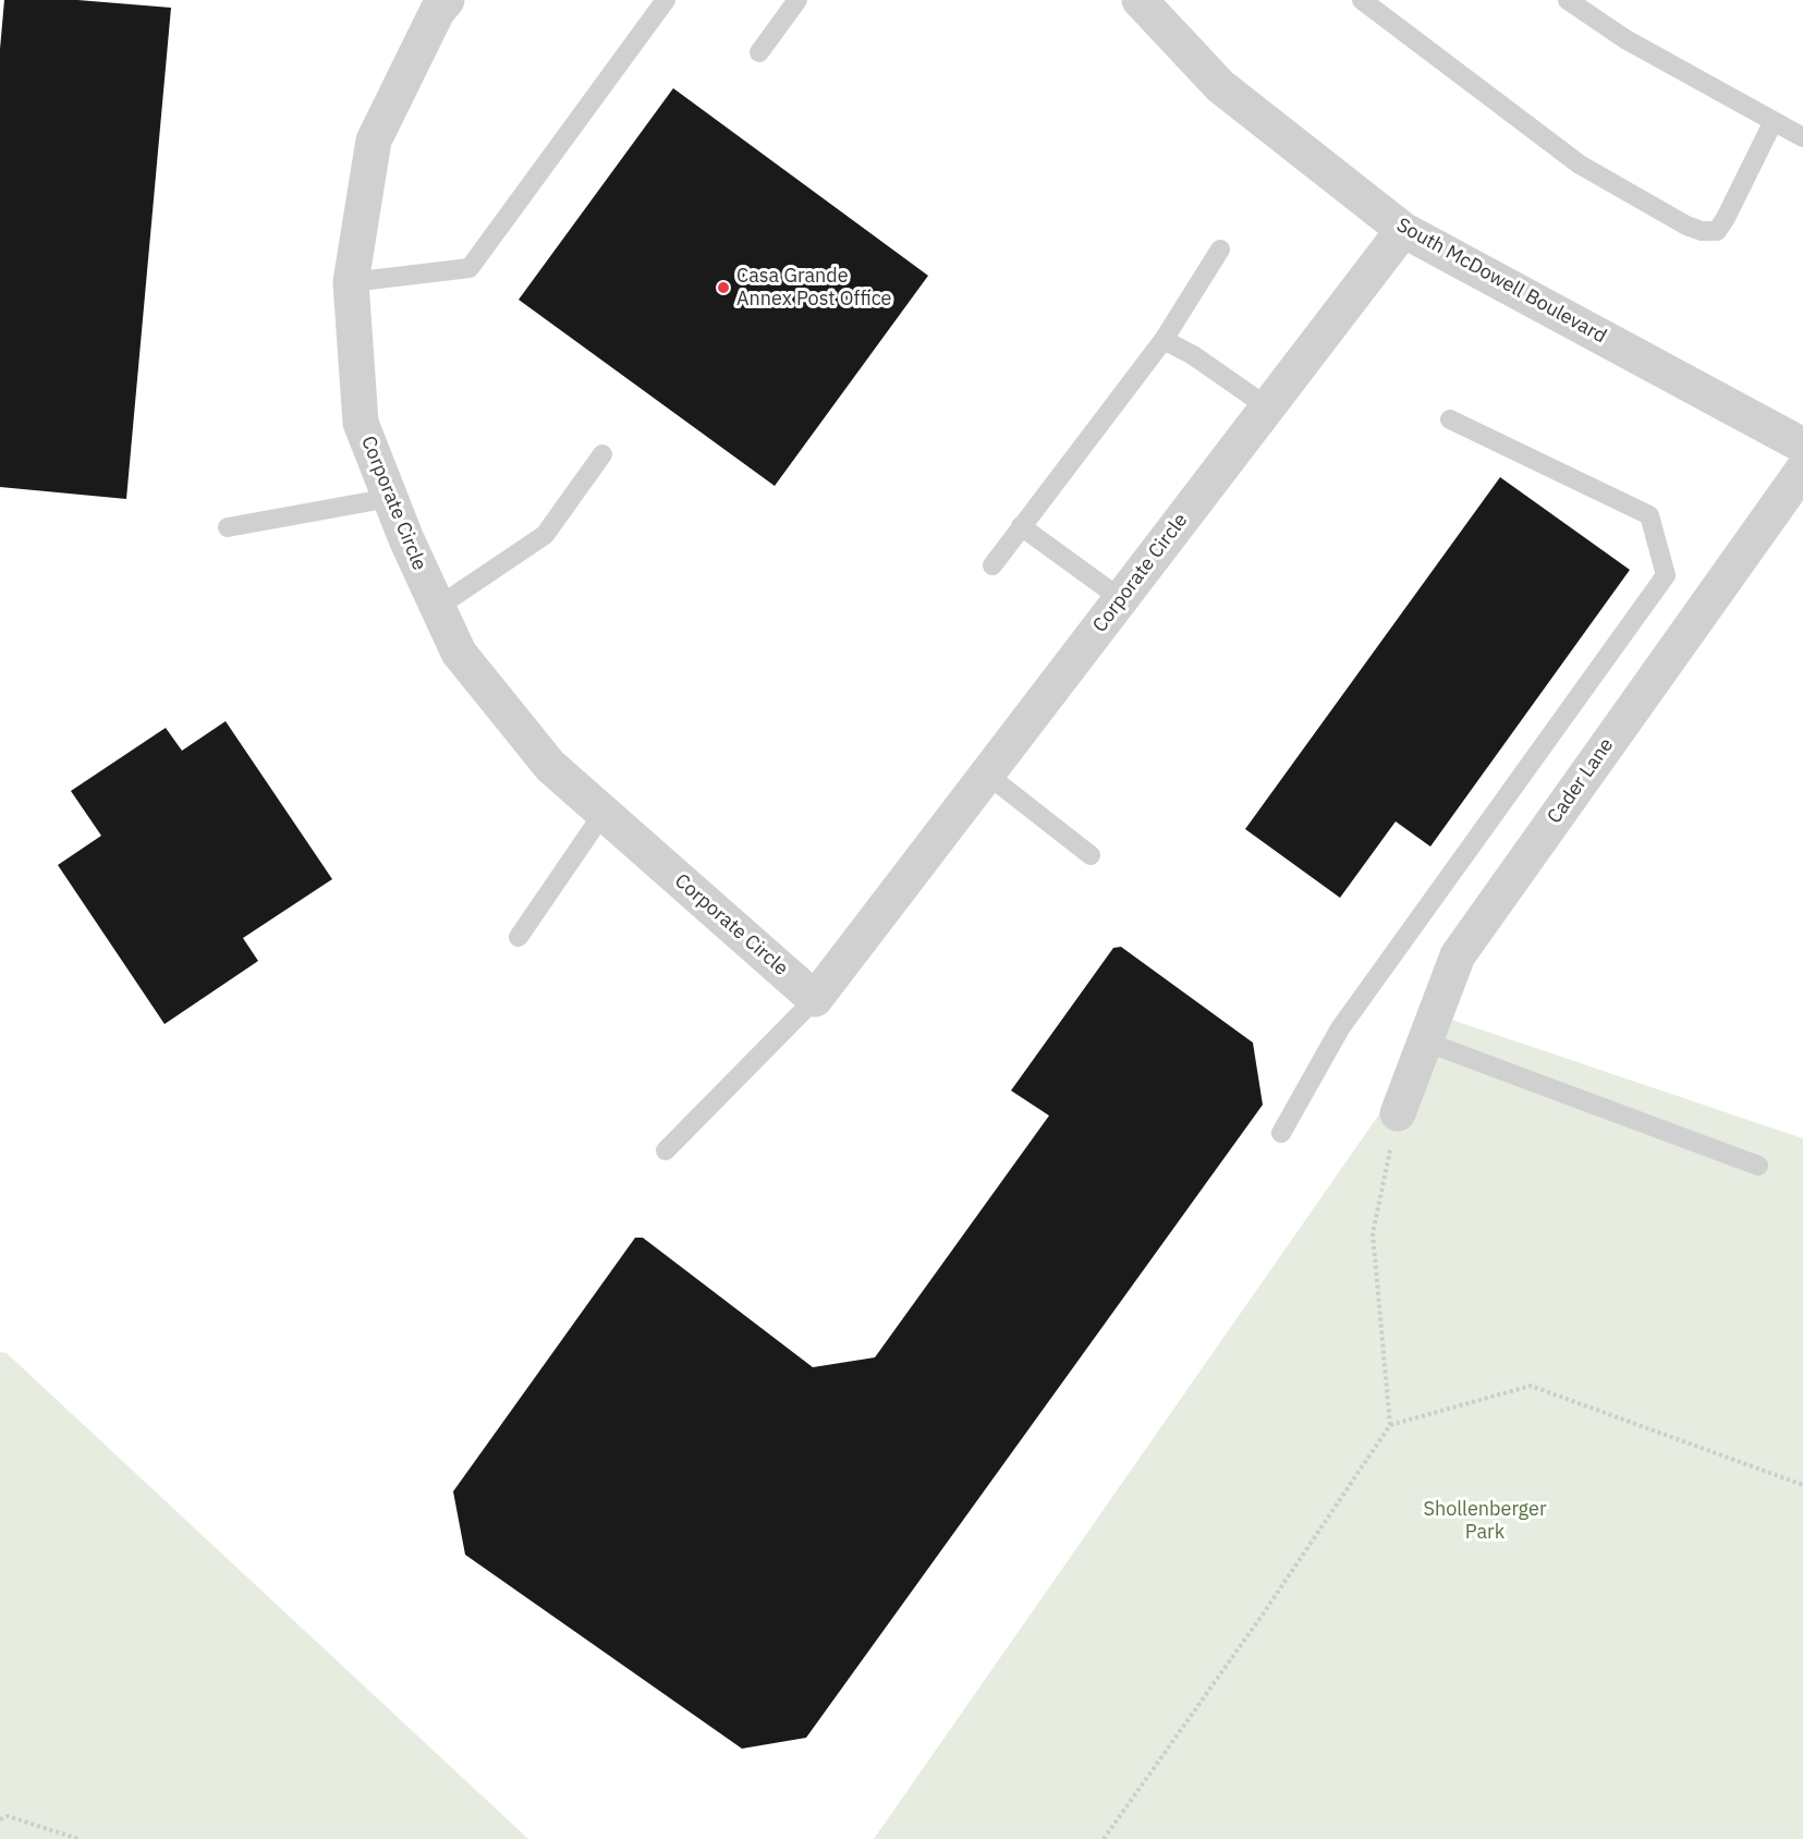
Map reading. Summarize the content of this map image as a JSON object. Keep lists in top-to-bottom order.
{
  "streets": {
    "street": ["South McDowell Boulevard", "Corporate Circle", "Cader Lane"]
  },
  "crossings": [
    ["South McDowell Boulevard", "Corporate Circle"]
  ],
  "parks": ["Shollenberger Park"],
  "places": ["Casa Grande Annex Post Office"]
}
